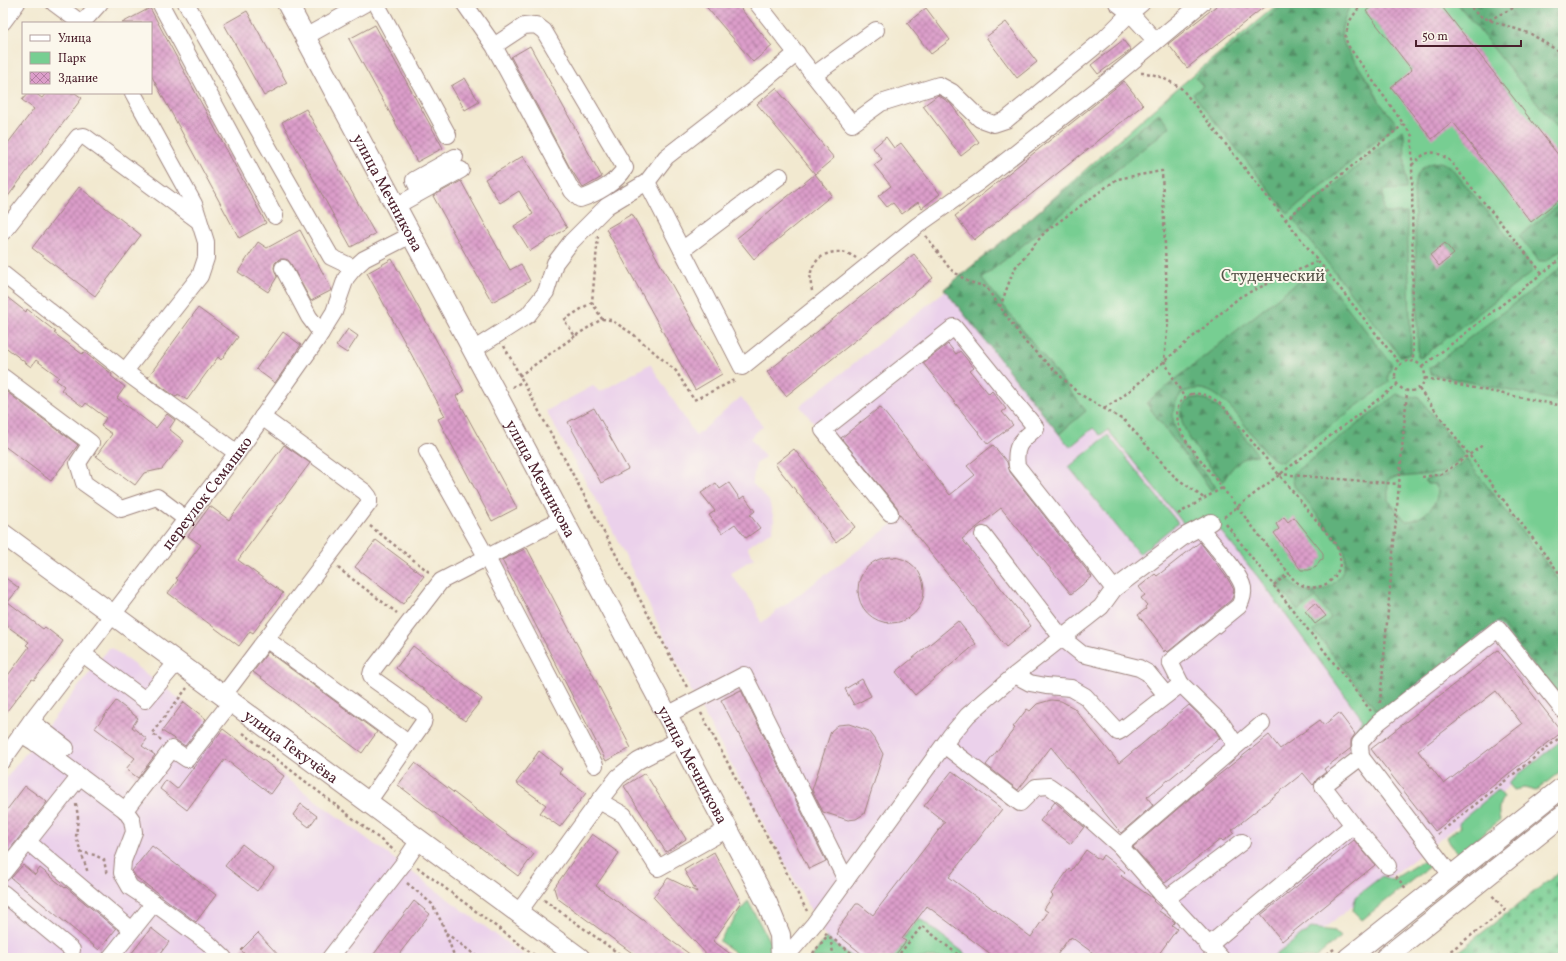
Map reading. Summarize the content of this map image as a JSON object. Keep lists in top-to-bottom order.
{
  "streets": {
    "main road": ["улица Мечникова", "улица Текучёва"],
    "street": ["переулок Семашко"]
  },
  "crossings": [
    ["улица Мечникова", "переулок Семашко"],
    ["переулок Семашко", "улица Текучёва"]
  ],
  "parks": ["Студенческий"],
  "legend": ["Улица", "Парк", "Здание"],
  "scale_bar": "50 m"
}
